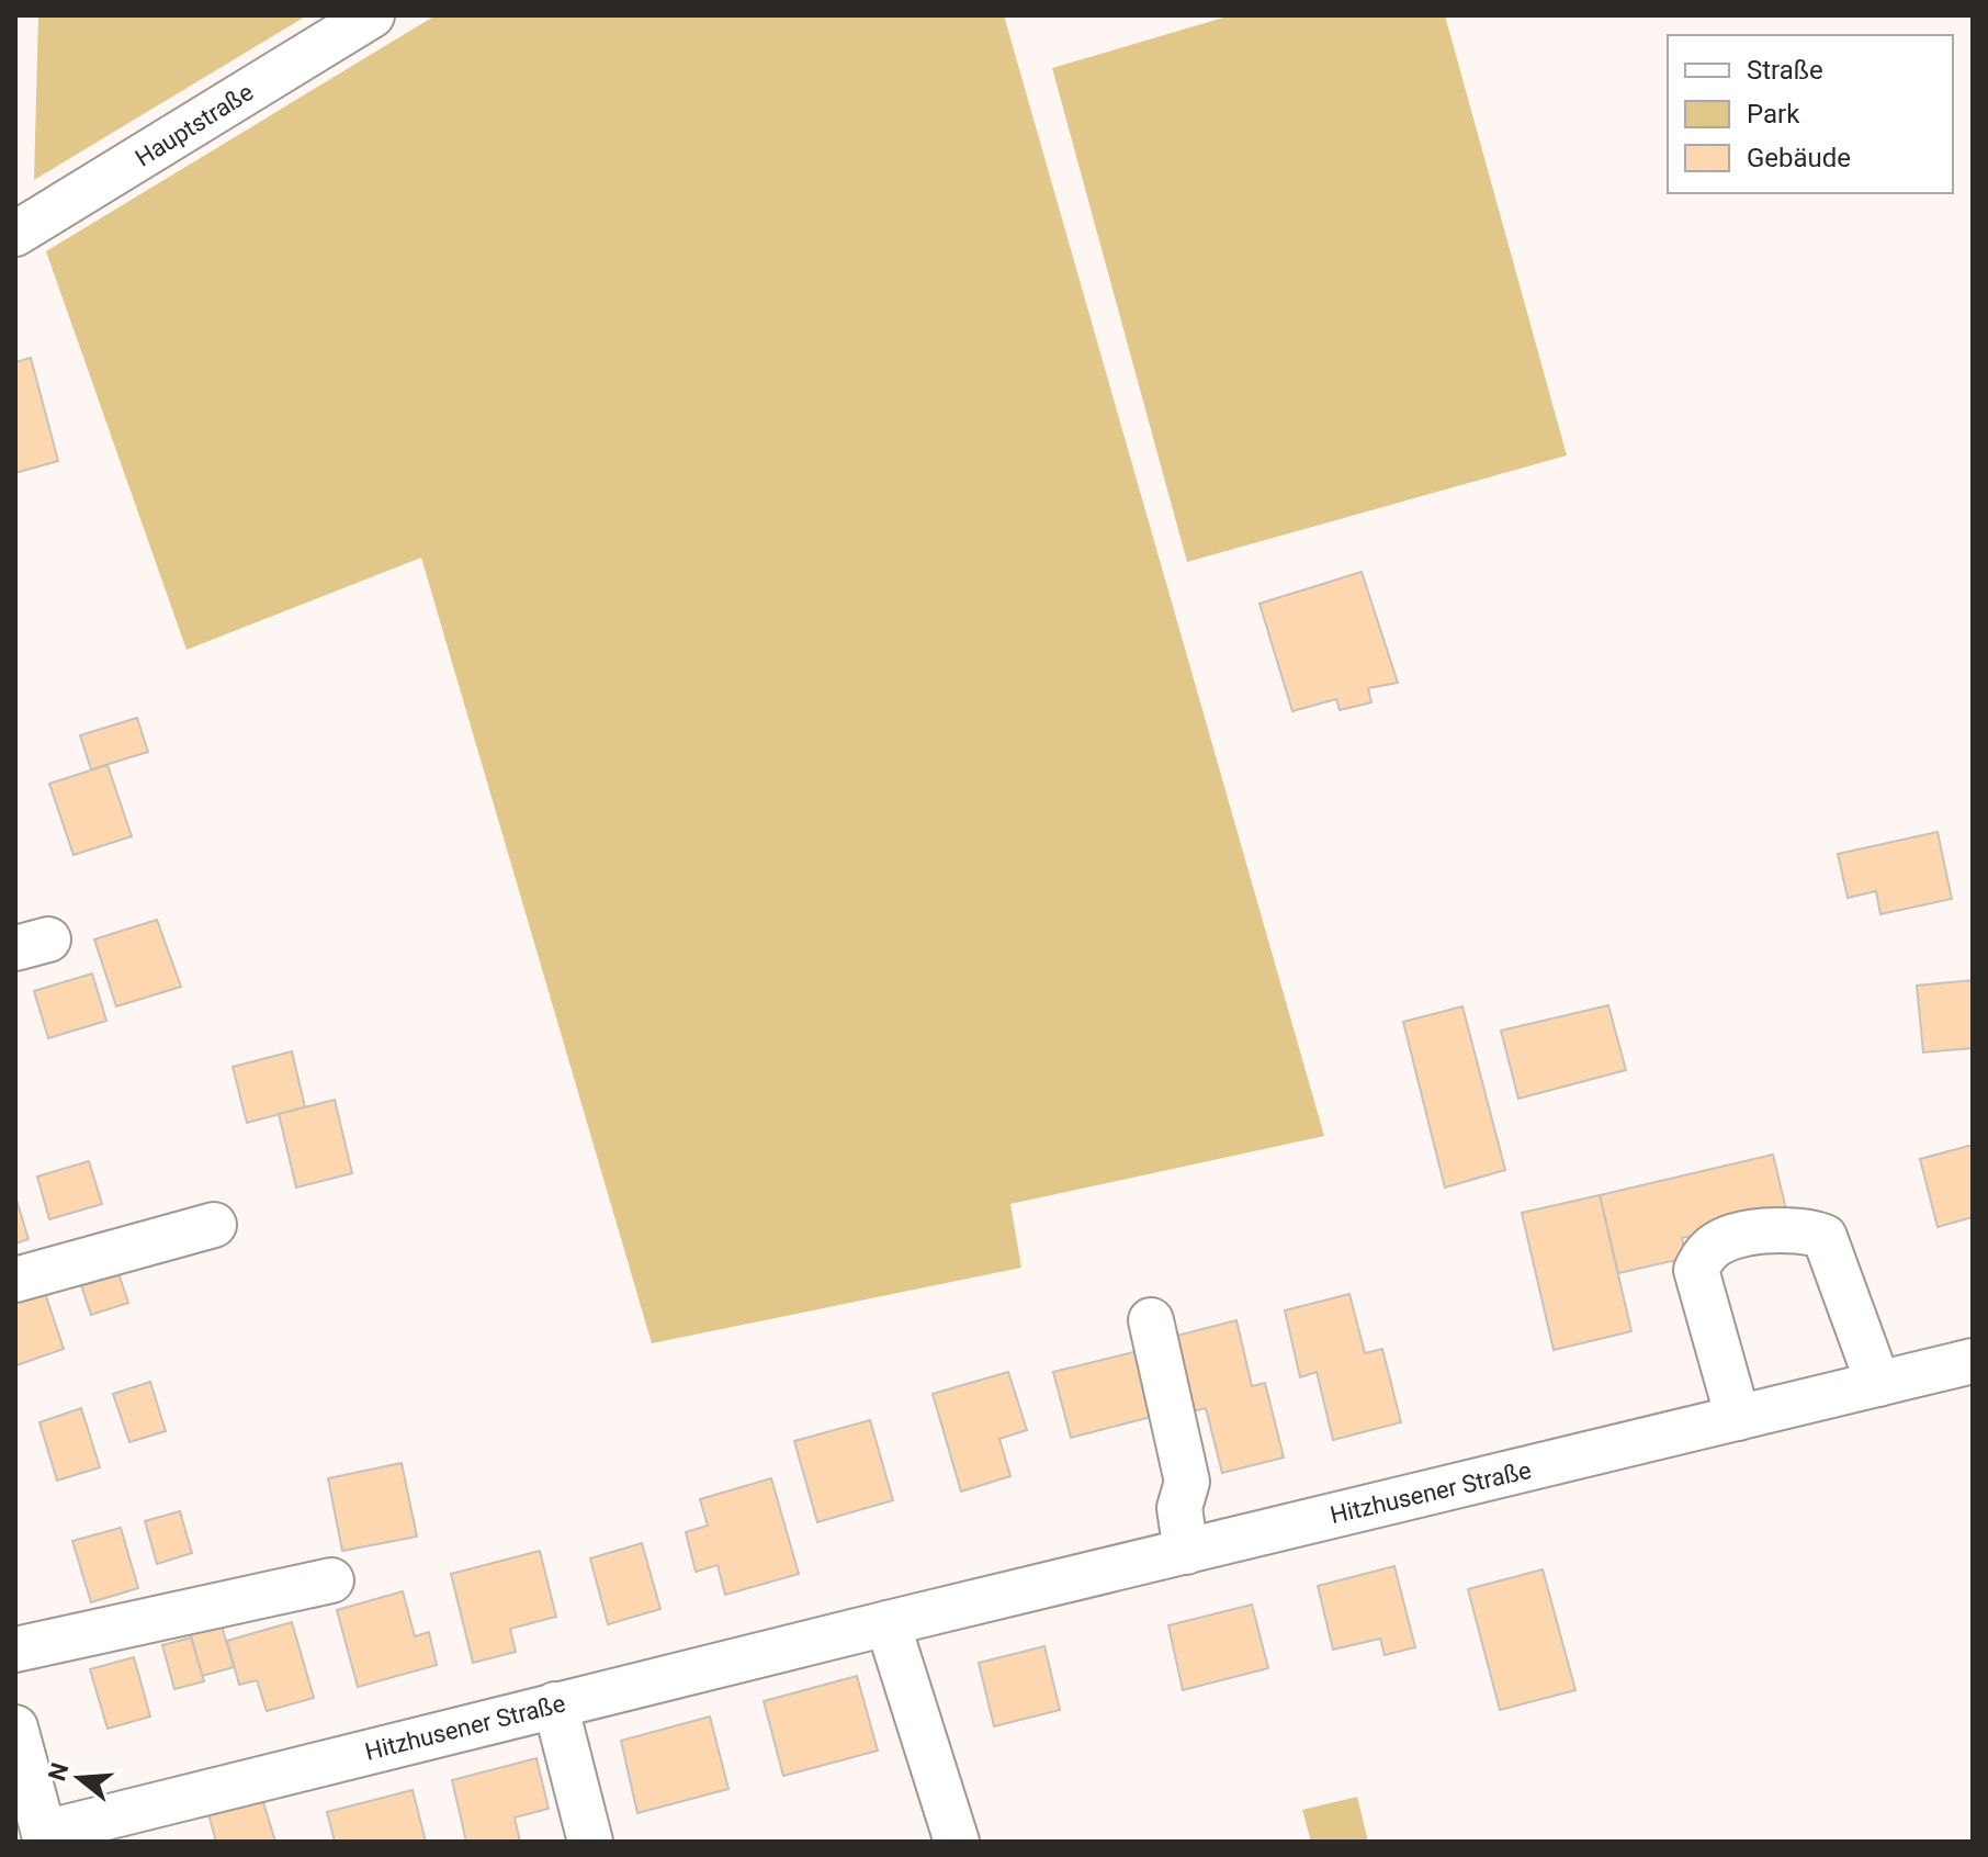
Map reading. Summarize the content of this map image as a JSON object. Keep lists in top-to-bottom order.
{
  "streets": {
    "street": ["Hauptstraße", "Hitzhusener Straße"]
  },
  "legend": ["Straße", "Park", "Gebäude"],
  "north": "left"
}
